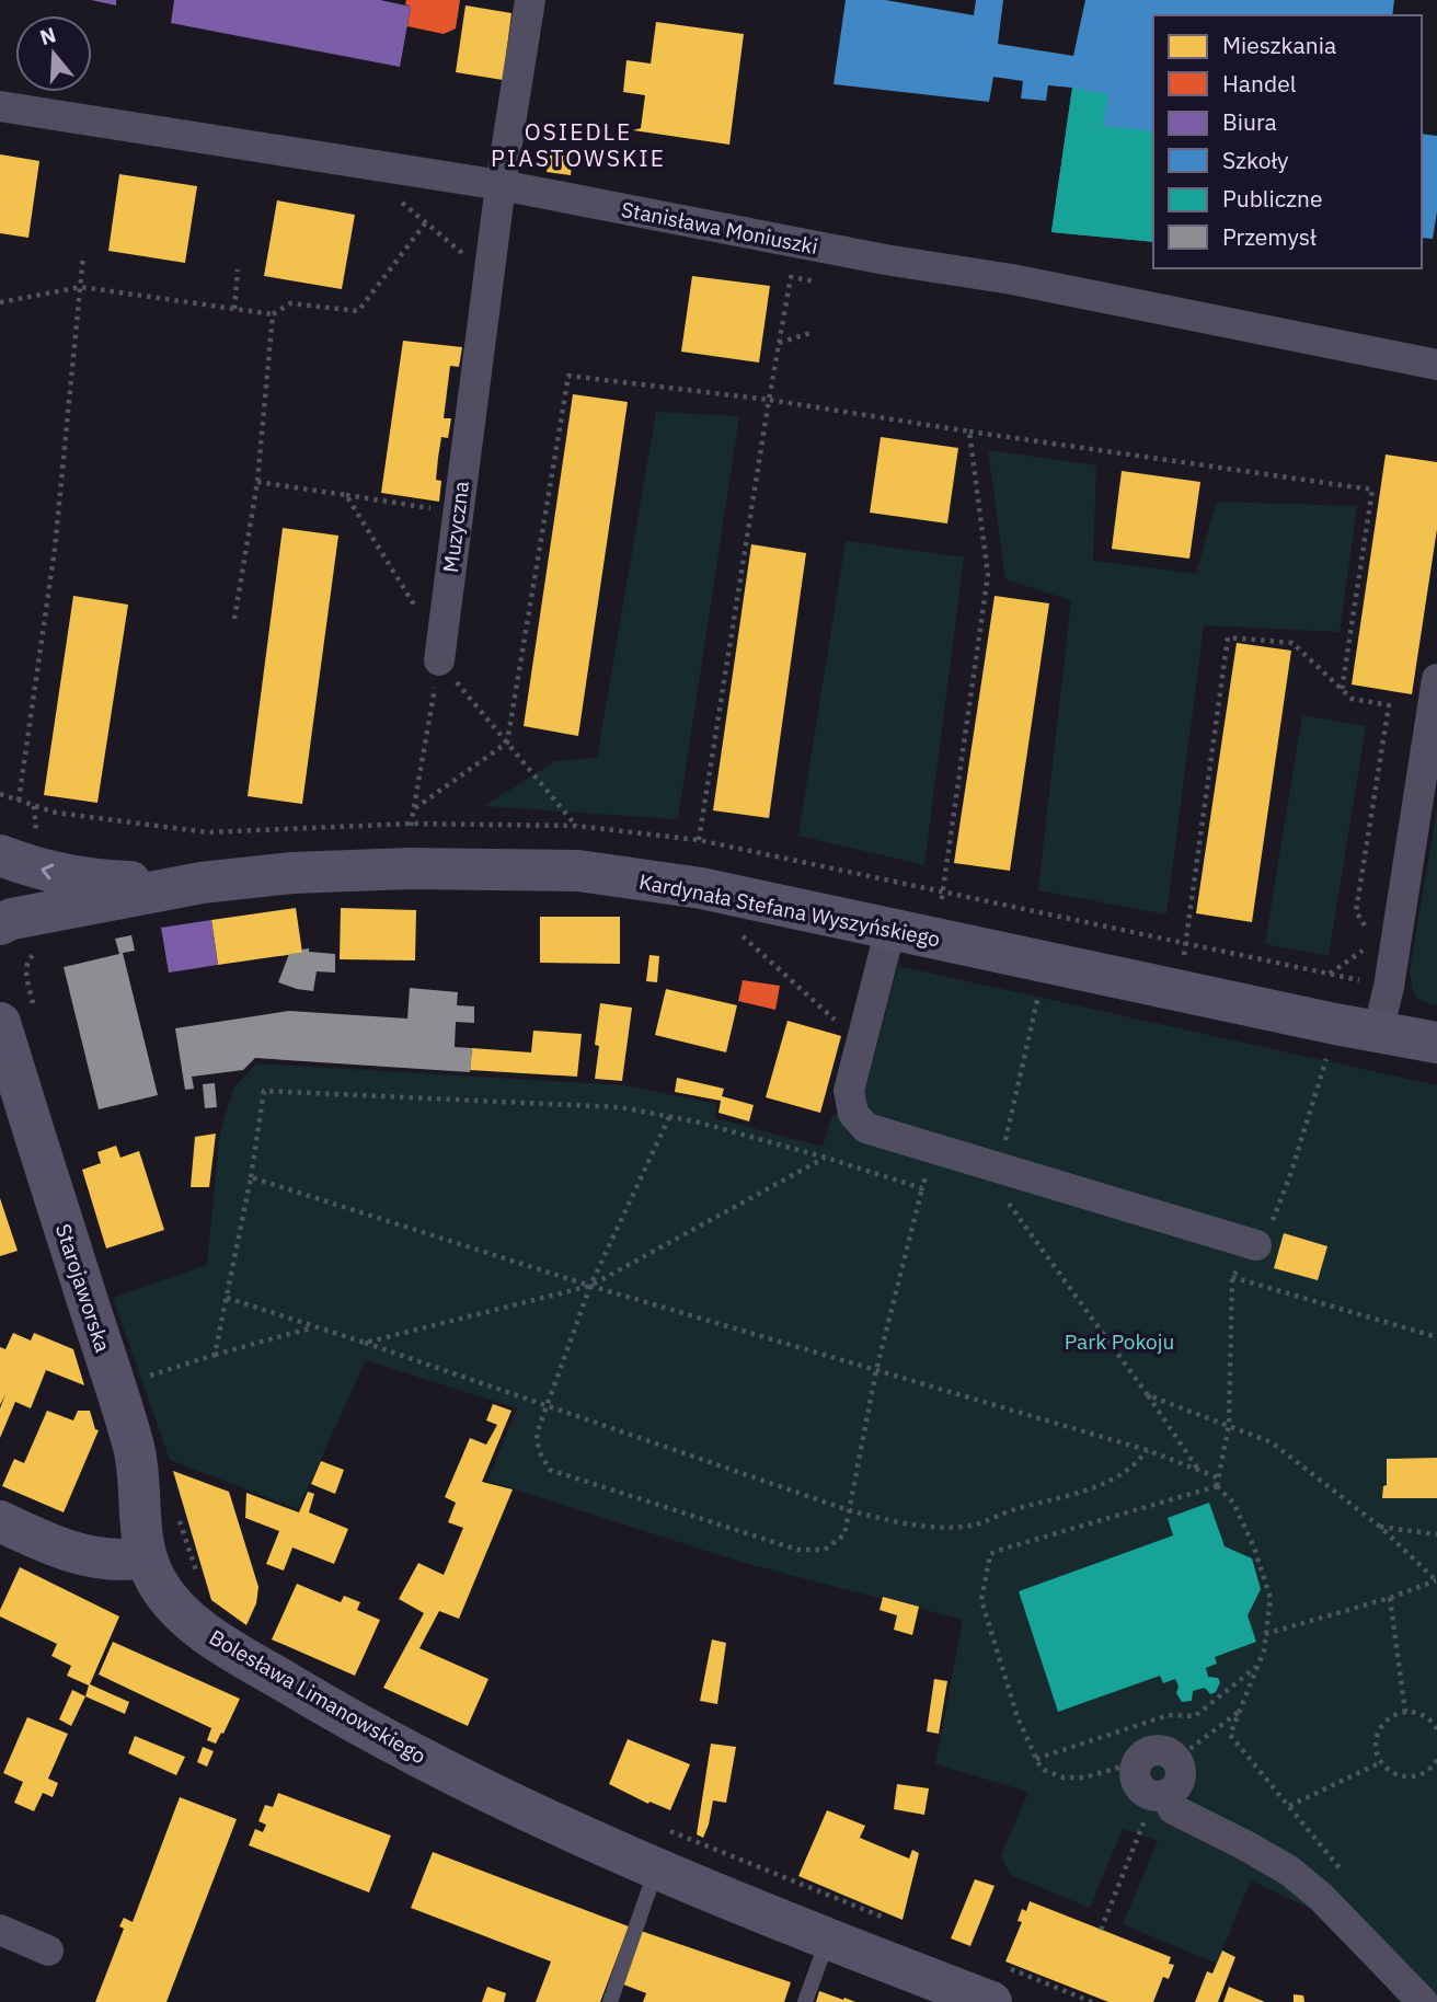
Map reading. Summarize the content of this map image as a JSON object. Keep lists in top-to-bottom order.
{
  "streets": {
    "street": [
      "Stanisława Moniuszki",
      "Muzyczna",
      "Kardynała Stefana Wyszyńskiego",
      "Starojaworska",
      "Bolesława Limanowskiego"
    ]
  },
  "crossings": [
    ["Stanisława Moniuszki", "Muzyczna"],
    ["Starojaworska", "Bolesława Limanowskiego"]
  ],
  "districts": ["OSIEDLE PIASTOWSKIE"],
  "parks": ["Park Pokoju"],
  "legend": [
    "Mieszkania",
    "Handel",
    "Biura",
    "Szkoły",
    "Publiczne",
    "Przemysł"
  ],
  "north": "top"
}
